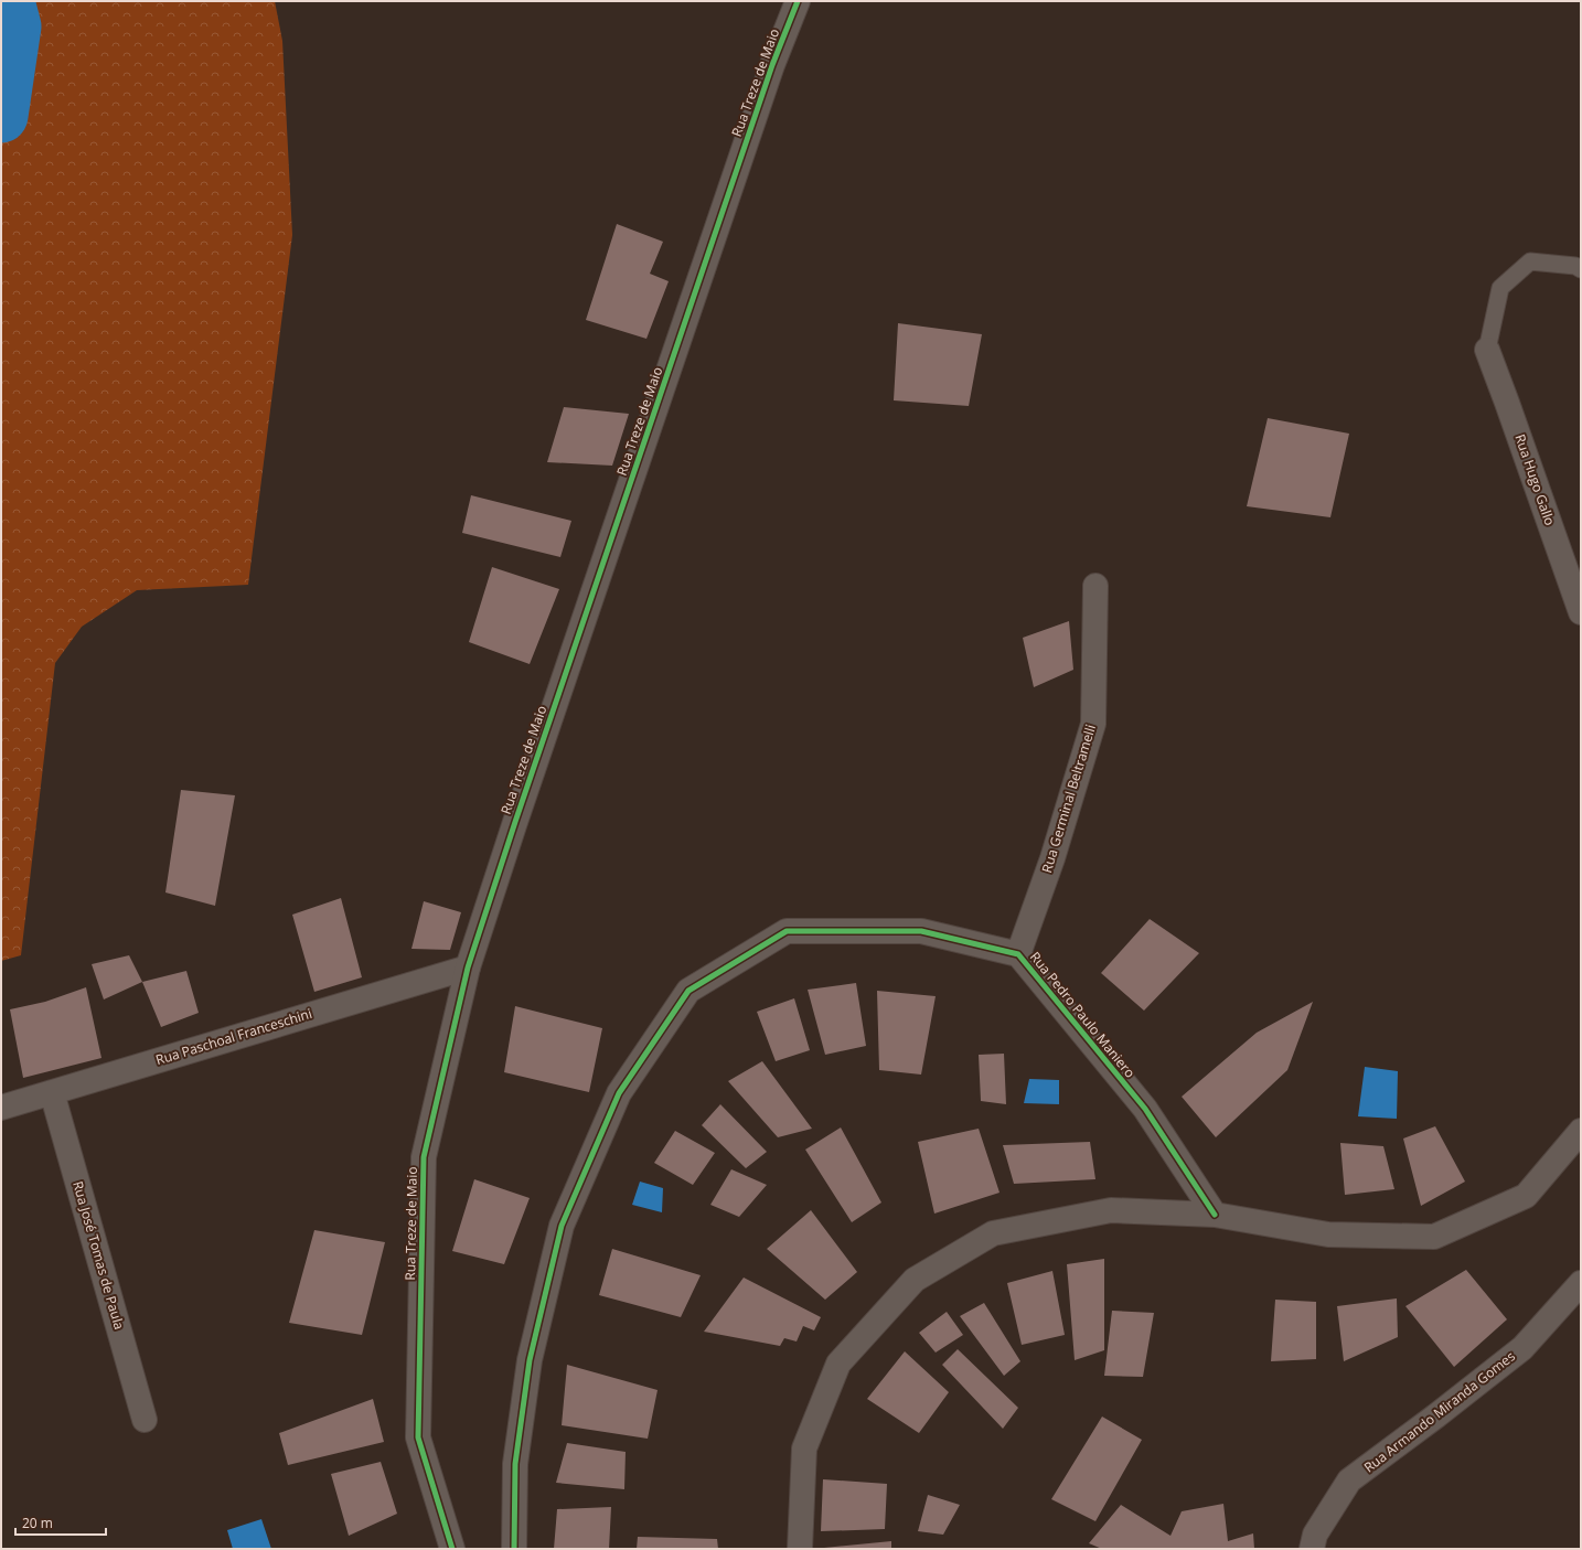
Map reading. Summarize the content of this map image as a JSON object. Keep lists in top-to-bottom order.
{
  "streets": {
    "street": [
      "Rua Treze de Maio",
      "Rua Hugo Gallo",
      "Rua Germinal Beltramelli",
      "Rua Pedro Paulo Maniero",
      "Rua Paschoal Franceschini",
      "Rua José Tomas de Paula",
      "Rua Armando Miranda Gomes"
    ]
  },
  "crossings": [
    ["Rua Treze de Maio", "Rua Paschoal Franceschini"],
    ["Rua Germinal Beltramelli", "Rua Pedro Paulo Maniero"],
    ["Rua Paschoal Franceschini", "Rua José Tomas de Paula"]
  ],
  "scale_bar": "20 m"
}
